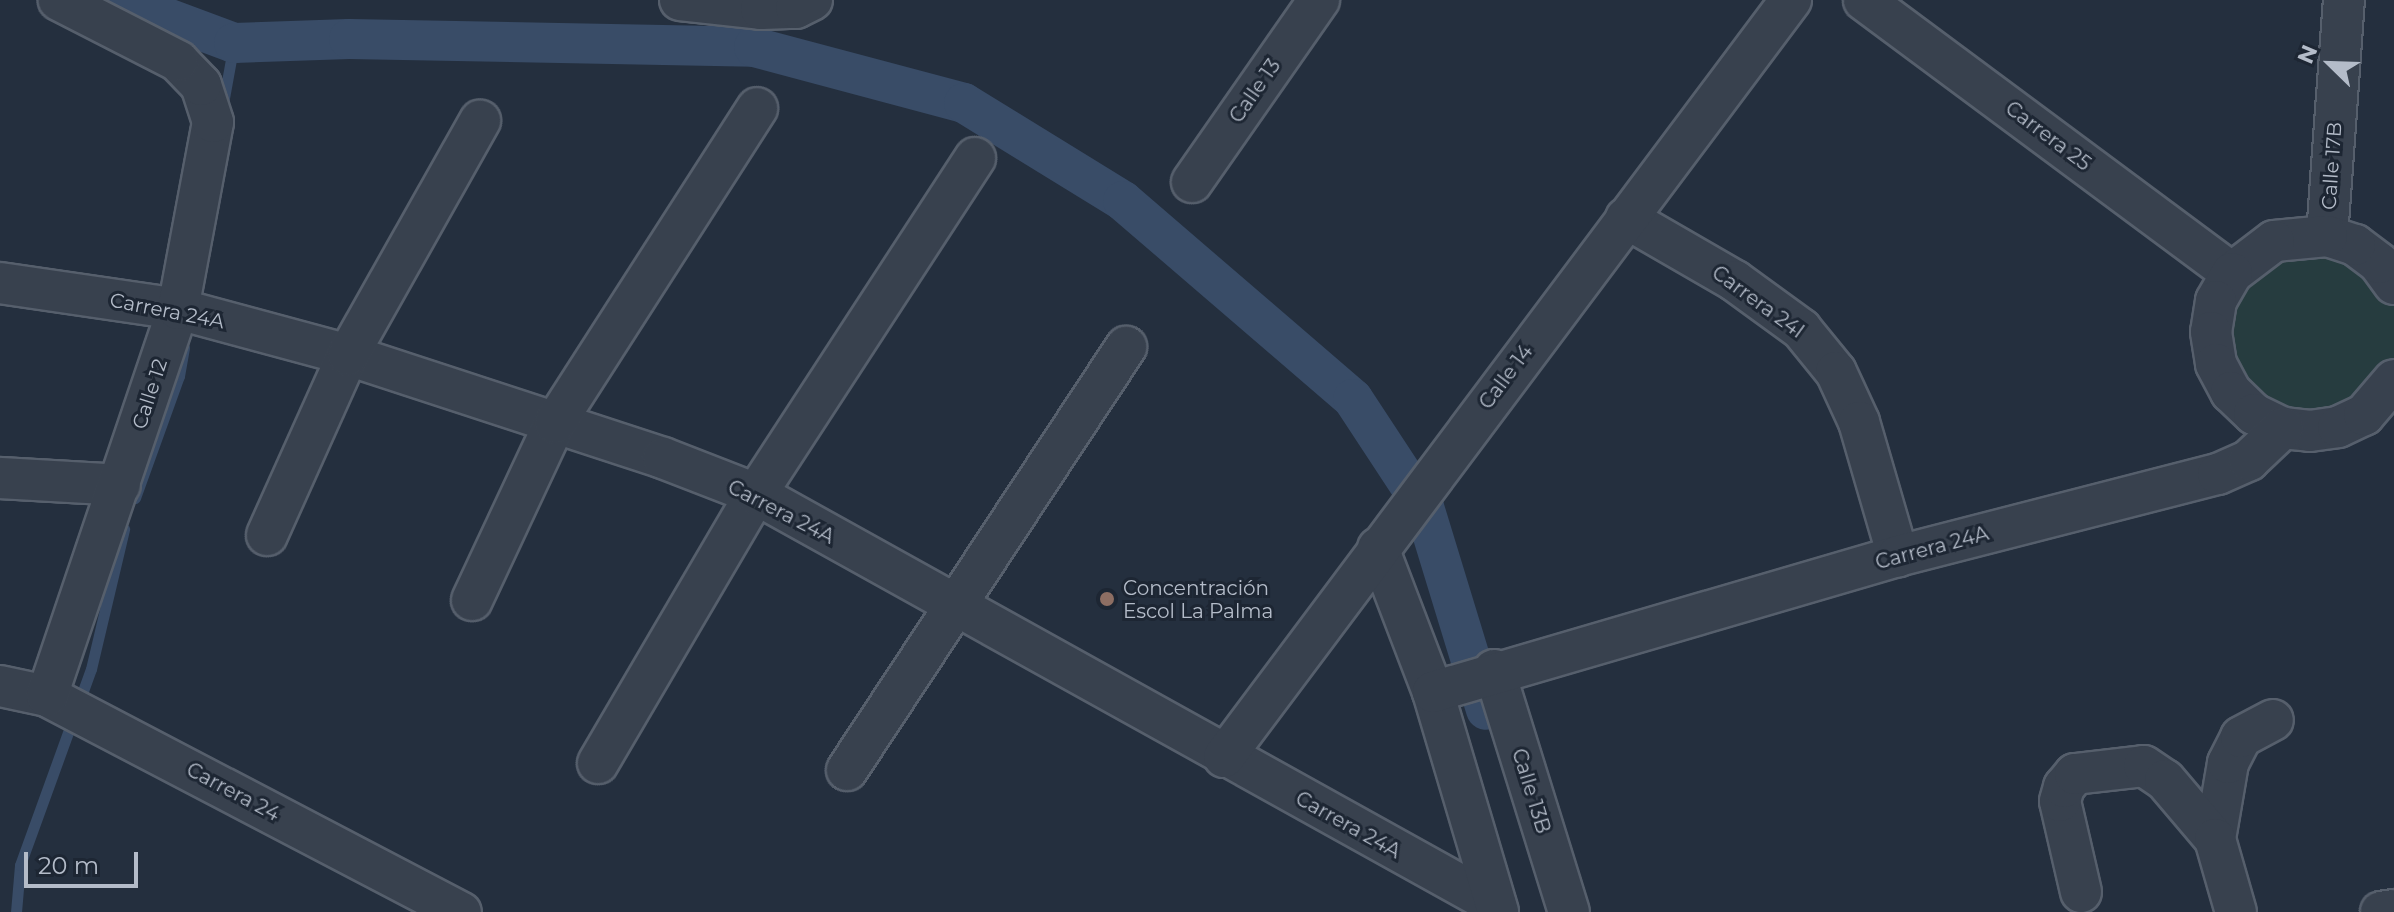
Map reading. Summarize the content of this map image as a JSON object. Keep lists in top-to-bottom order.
{
  "streets": {
    "street": [
      "Calle 13",
      "Carrera 25",
      "Calle 17B",
      "Carrera 24I",
      "Carrera 24A",
      "Calle 14",
      "Calle 12",
      "Calle 13B",
      "Carrera 24"
    ]
  },
  "crossings": [
    ["Carrera 24I", "Carrera 24A"],
    ["Carrera 24I", "Calle 14"],
    ["Carrera 24A", "Calle 14"],
    ["Carrera 24A", "Calle 12"],
    ["Carrera 24A", "Calle 13B"],
    ["Calle 12", "Carrera 24"]
  ],
  "places": ["Concentración Escol La Palma"],
  "scale_bar": "20 m",
  "north": "top left"
}
